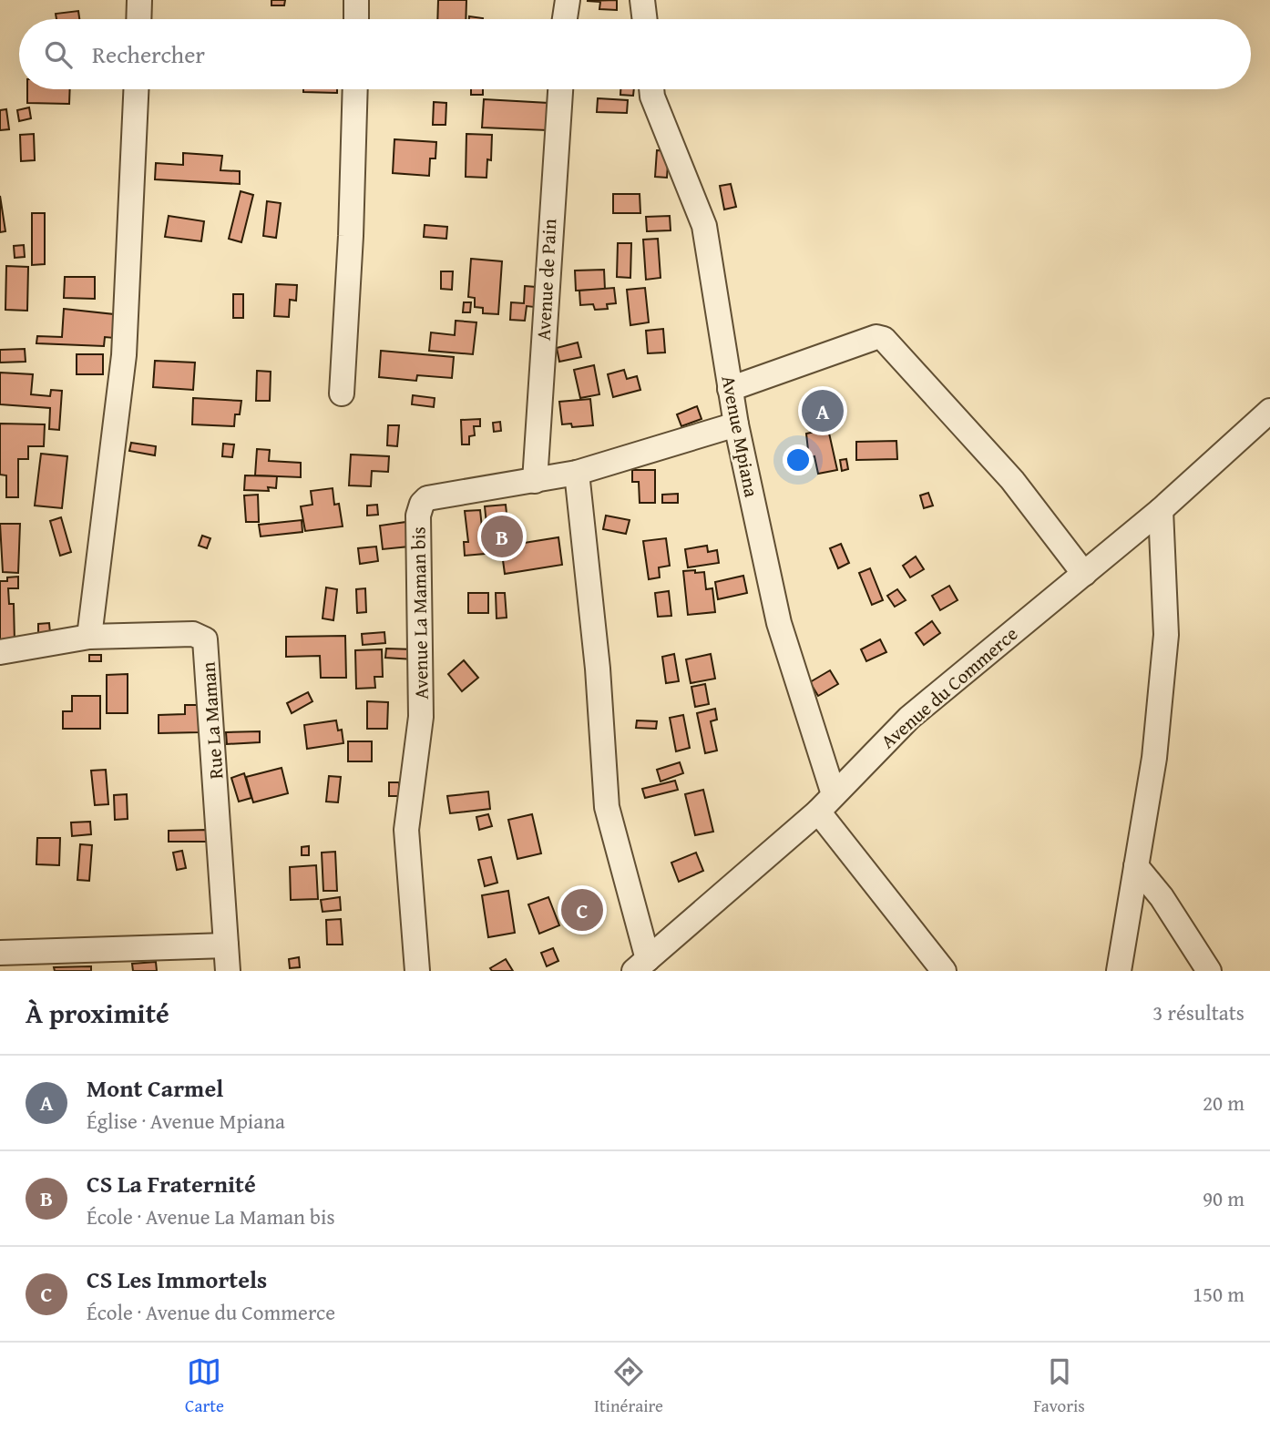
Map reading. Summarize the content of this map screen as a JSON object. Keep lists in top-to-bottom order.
{
  "streets": {
    "street": [
      "Avenue de Pain",
      "Avenue Mpiana",
      "Avenue La Maman bis",
      "Avenue du Commerce",
      "Rue La Maman"
    ]
  },
  "crossings": [
    ["Avenue de Pain", "Avenue La Maman bis"],
    ["Avenue Mpiana", "Avenue La Maman bis"],
    ["Avenue Mpiana", "Avenue du Commerce"]
  ],
  "page": {
    "search": "Rechercher",
    "pins": ["A", "B", "C"],
    "heading": ["À proximité", "3 résultats"],
    "list": [
      {
        "mark": "A",
        "name": "Mont Carmel",
        "note": "Église · Avenue Mpiana",
        "value": "20 m"
      },
      {
        "mark": "B",
        "name": "CS La Fraternité",
        "note": "École · Avenue La Maman bis",
        "value": "90 m"
      },
      {
        "mark": "C",
        "name": "CS Les Immortels",
        "note": "École · Avenue du Commerce",
        "value": "150 m"
      }
    ],
    "nav": ["Carte", "Itinéraire", "Favoris"]
  }
}
